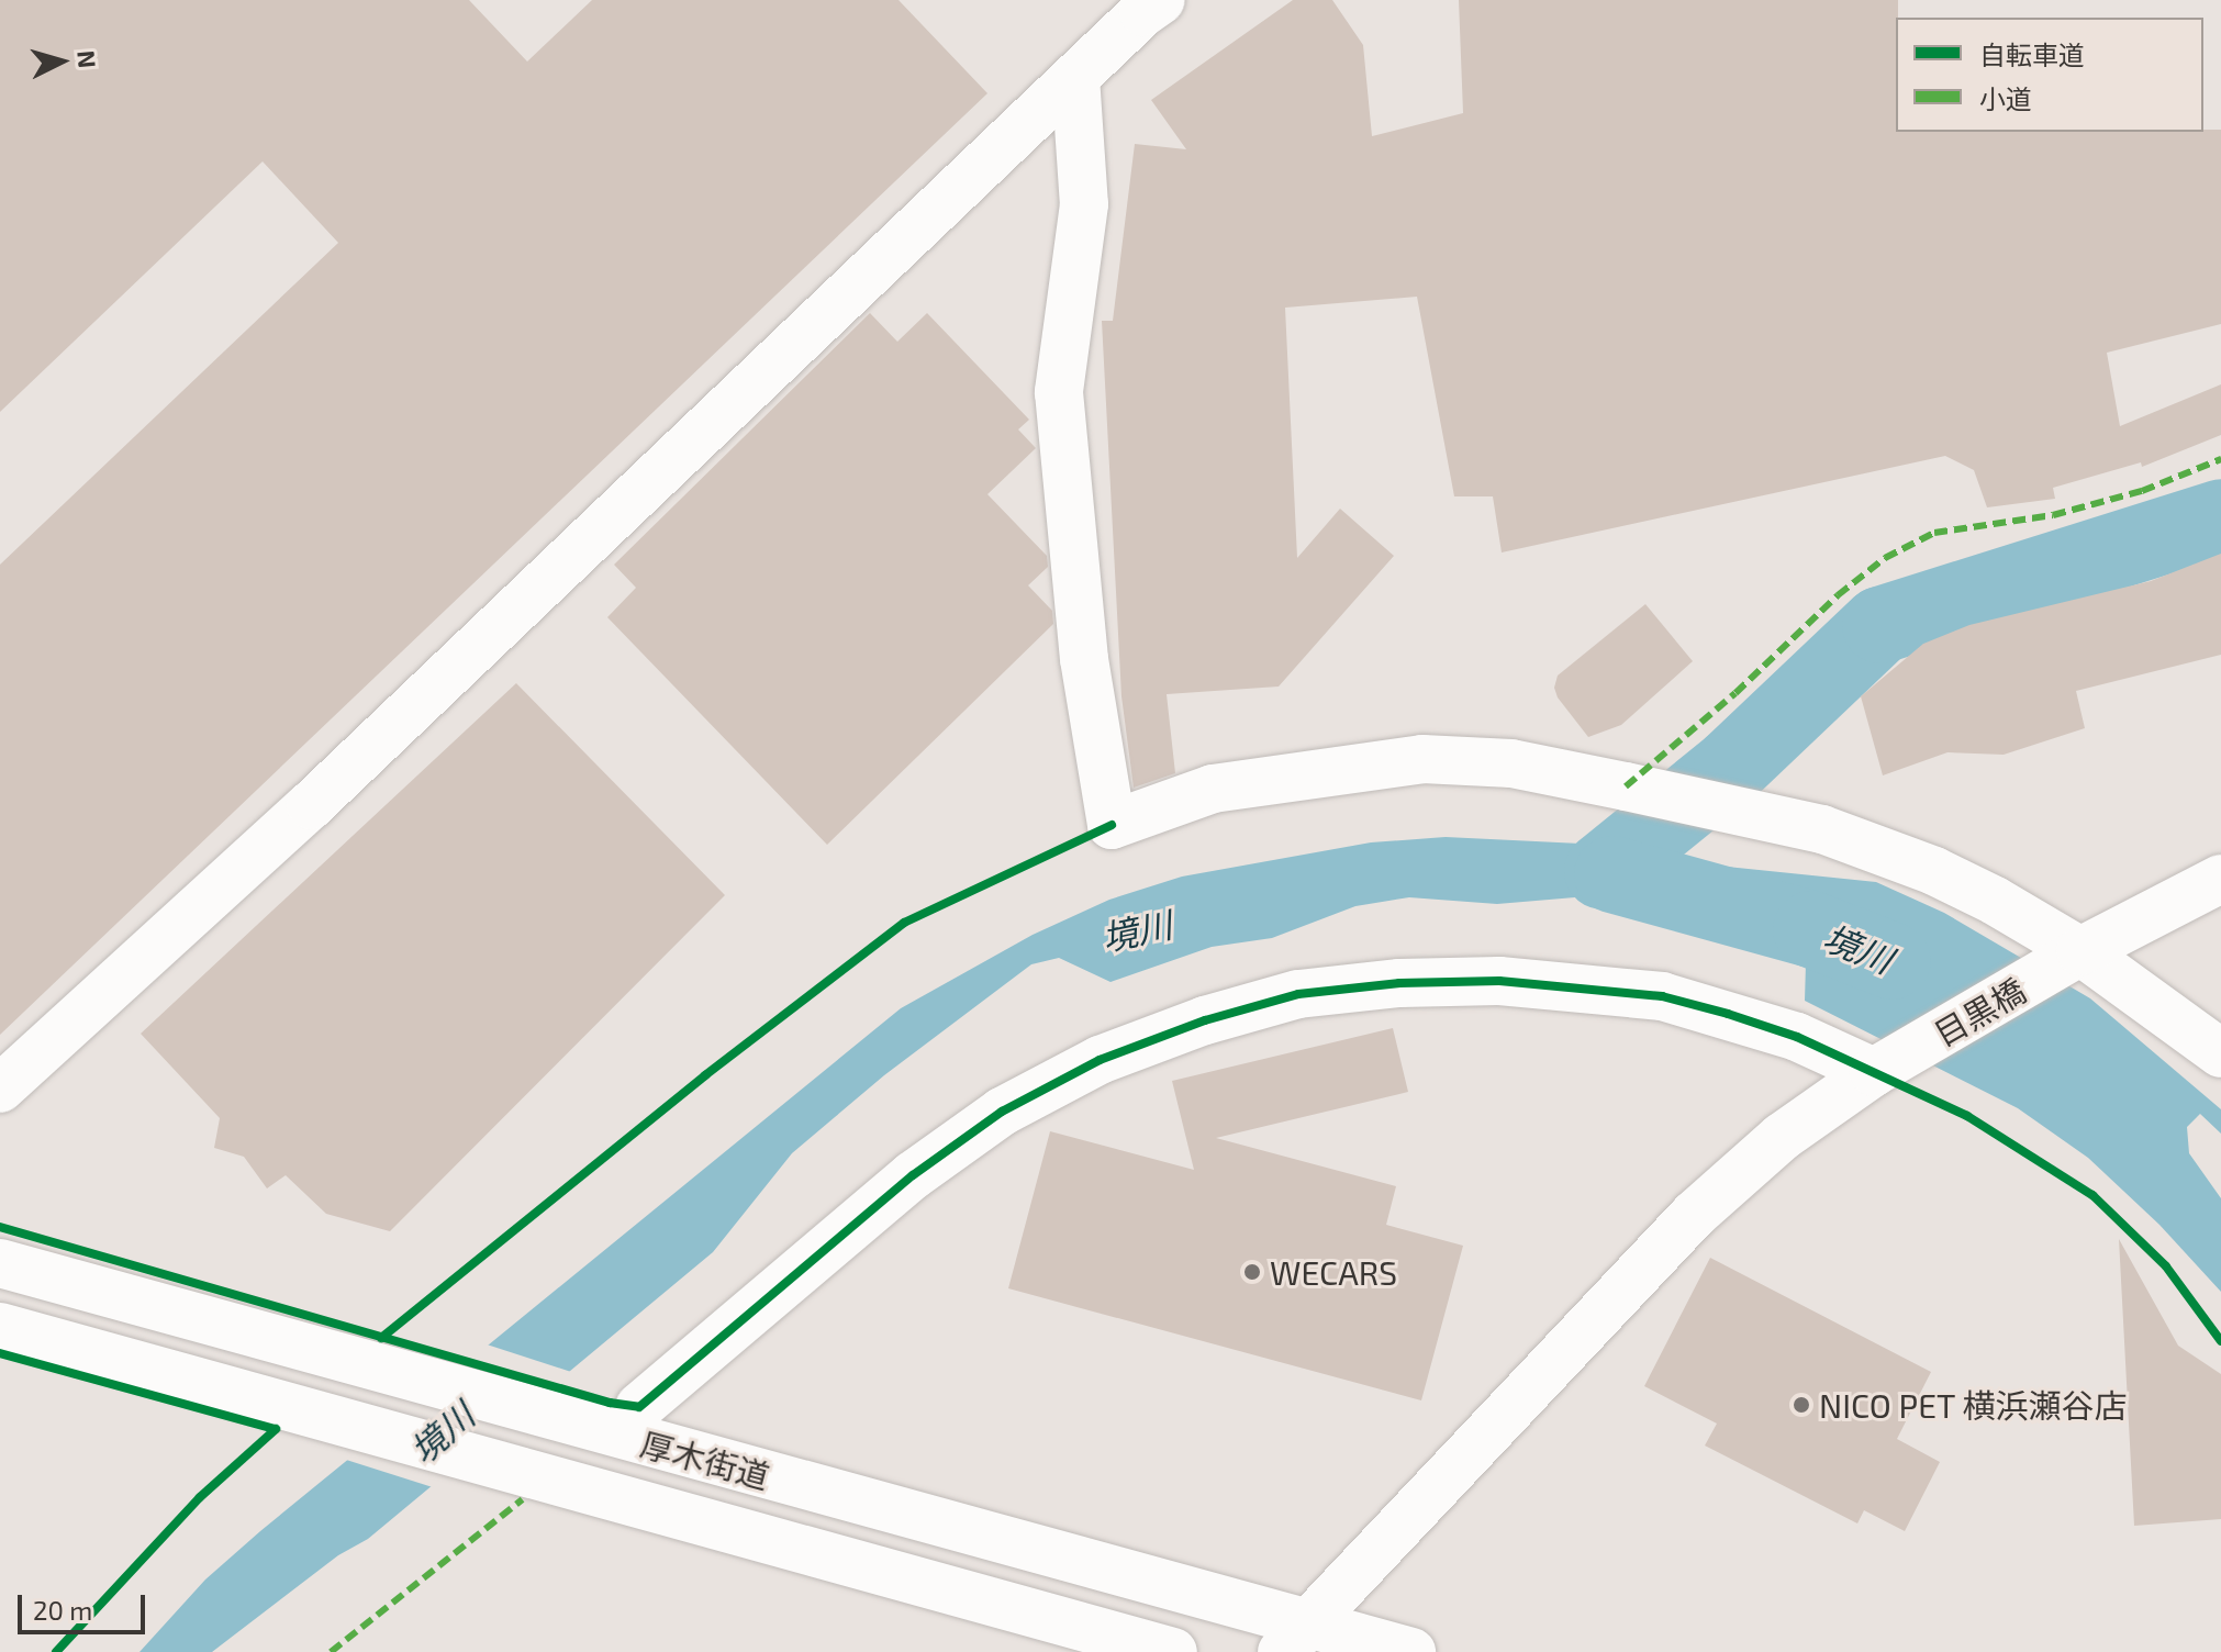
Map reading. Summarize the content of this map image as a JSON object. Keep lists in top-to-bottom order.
{
  "streets": {
    "main road": ["目黒橋", "厚木街道"]
  },
  "crossings": [
    ["目黒橋", "厚木街道"]
  ],
  "water": ["境川"],
  "places": ["WECARS", "NICO PET 横浜瀬谷店"],
  "legend": ["自転車道", "小道"],
  "scale_bar": "20 m",
  "north": "right"
}
